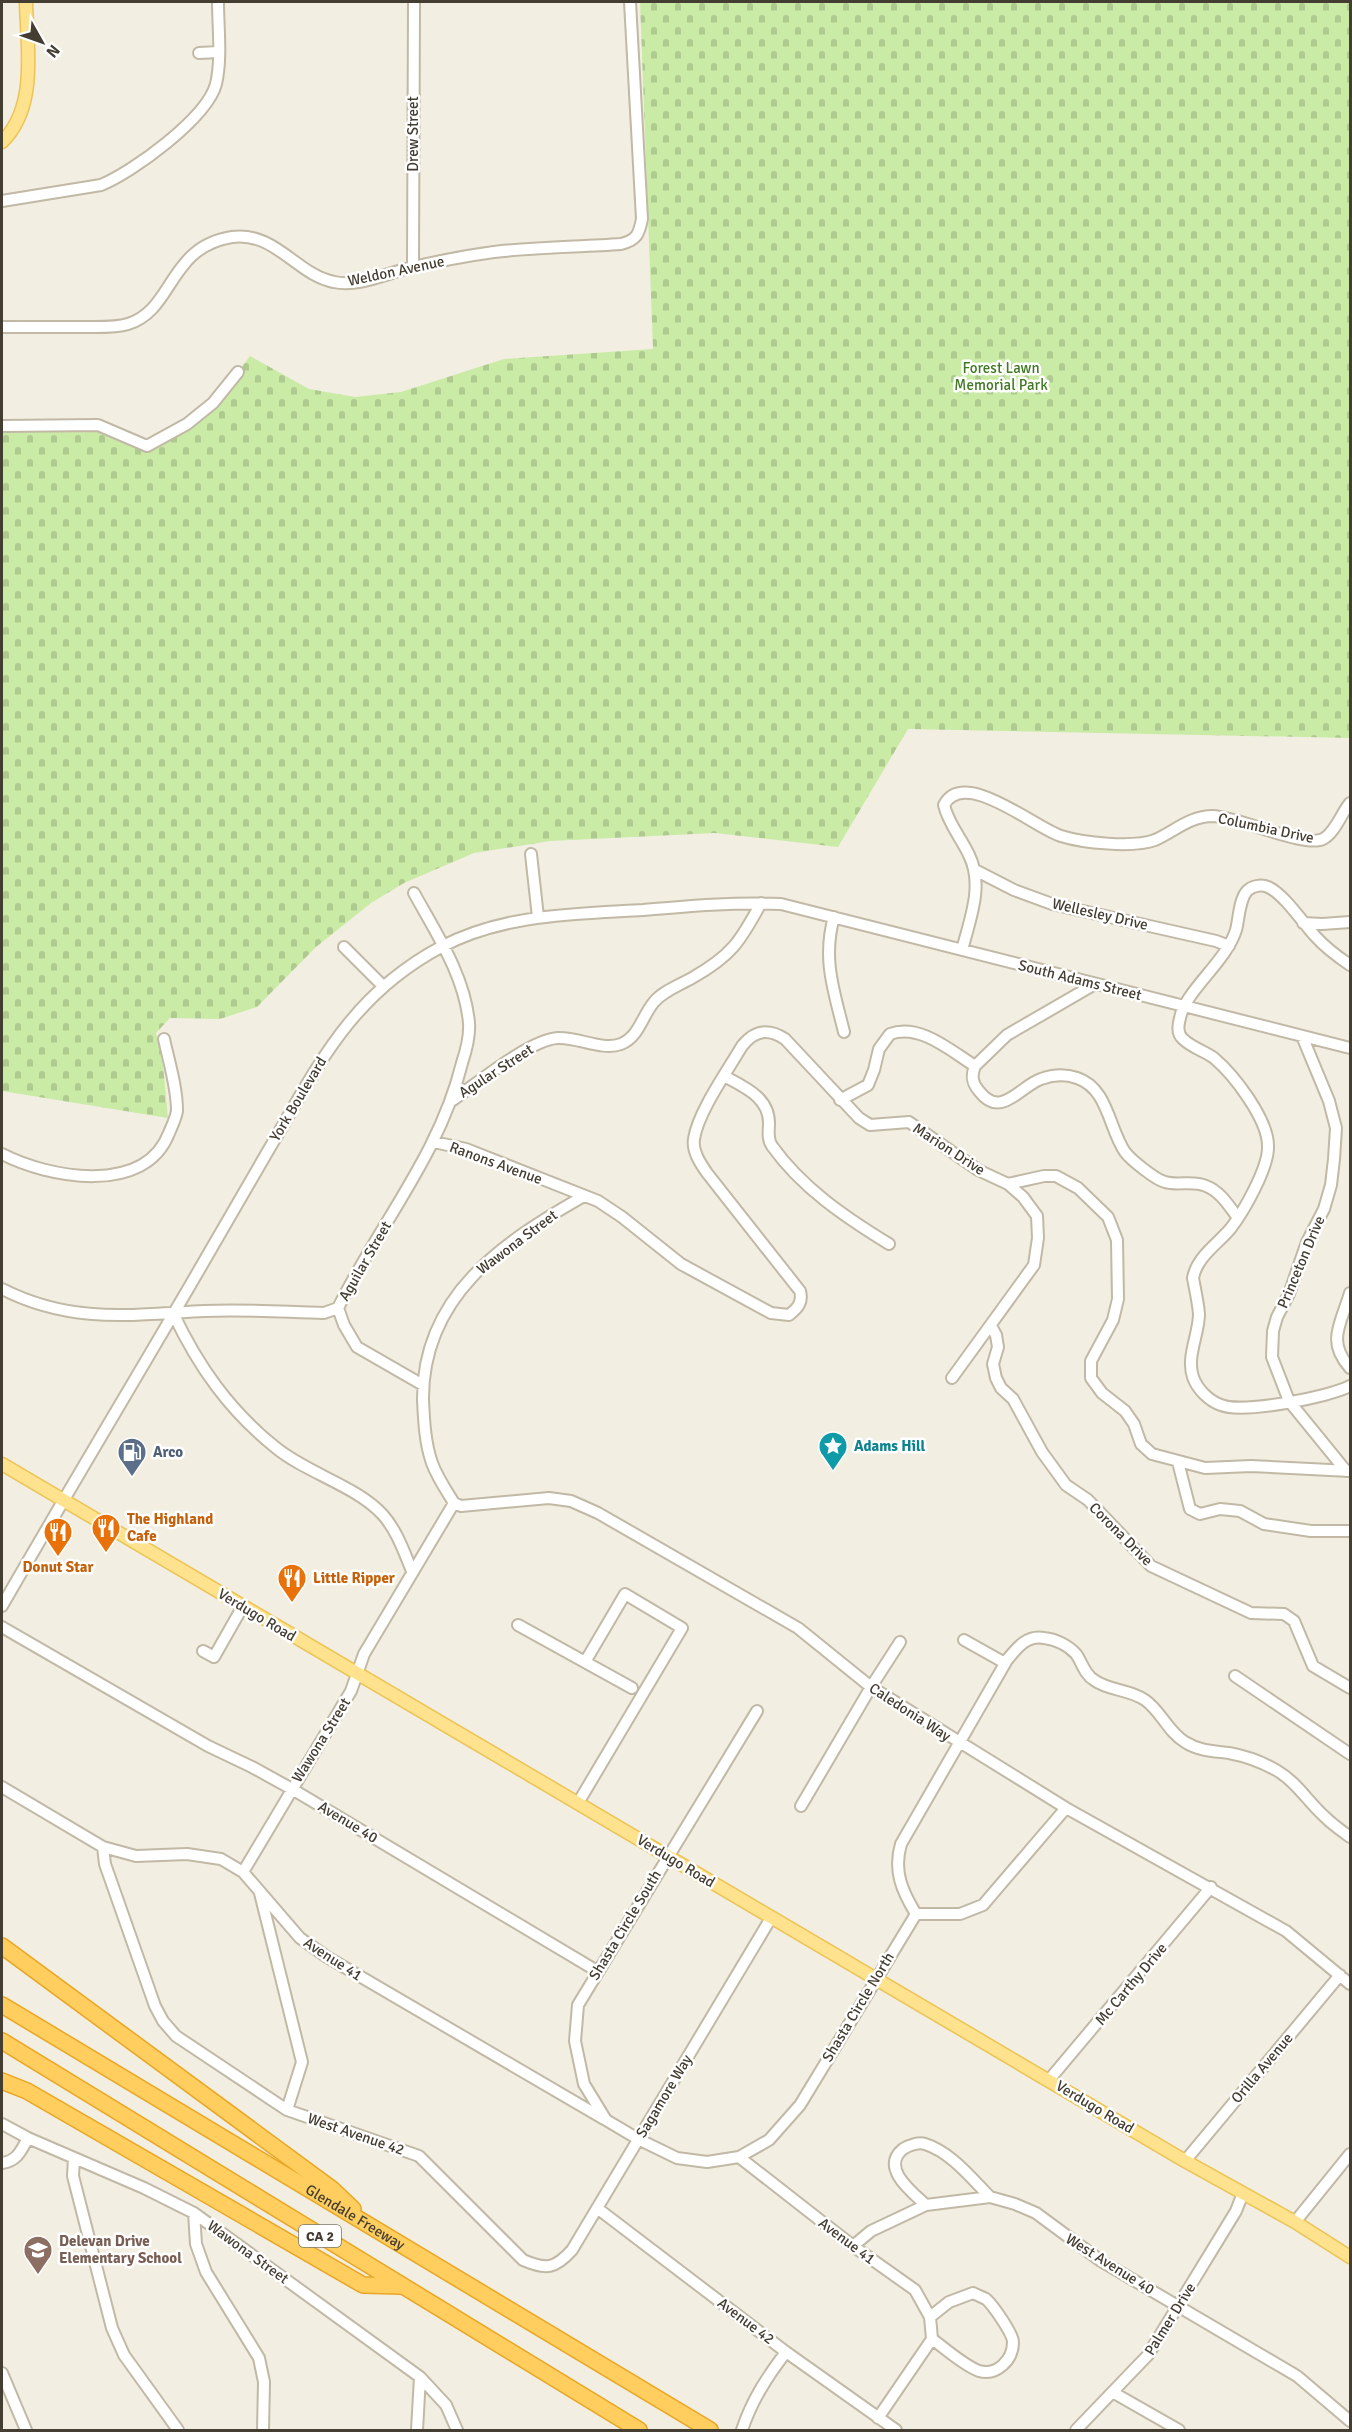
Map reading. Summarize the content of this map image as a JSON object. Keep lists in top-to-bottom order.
{
  "streets": {
    "highway": ["Glendale Freeway", "CA 2"],
    "main road": ["Verdugo Road"],
    "street": [
      "Drew Street",
      "Weldon Avenue",
      "Columbia Drive",
      "Wellesley Drive",
      "South Adams Street",
      "Agular Street",
      "York Boulevard",
      "Marion Drive",
      "Ranons Avenue",
      "Wawona Street",
      "Aguilar Street",
      "Princeton Drive",
      "Corona Drive",
      "Caledonia Way",
      "Avenue 40",
      "Shasta Circle South",
      "Avenue 41",
      "Mc Carthy Drive",
      "Shasta Circle North",
      "Orilla Avenue",
      "Sagamore Way",
      "West Avenue 42",
      "West Avenue 40",
      "Palmer Drive",
      "Avenue 42"
    ]
  },
  "crossings": [
    ["Drew Street", "Weldon Avenue"],
    ["Columbia Drive", "Wellesley Drive"],
    ["Columbia Drive", "South Adams Street"],
    ["South Adams Street", "York Boulevard"],
    ["South Adams Street", "Princeton Drive"],
    ["Agular Street", "York Boulevard"],
    ["Agular Street", "Ranons Avenue"],
    ["York Boulevard", "Ranons Avenue"],
    ["York Boulevard", "Verdugo Road"],
    ["Marion Drive", "Ranons Avenue"],
    ["Ranons Avenue", "Wawona Street"],
    ["Ranons Avenue", "Aguilar Street"],
    ["Wawona Street", "Aguilar Street"],
    ["Wawona Street", "Verdugo Road"],
    ["Wawona Street", "Caledonia Way"],
    ["Wawona Street", "Avenue 40"],
    ["Wawona Street", "Avenue 41"],
    ["Verdugo Road", "Shasta Circle South"],
    ["Verdugo Road", "Mc Carthy Drive"],
    ["Verdugo Road", "Shasta Circle North"],
    ["Verdugo Road", "Orilla Avenue"],
    ["Verdugo Road", "Sagamore Way"],
    ["Verdugo Road", "Palmer Drive"],
    ["Caledonia Way", "Mc Carthy Drive"],
    ["Caledonia Way", "Orilla Avenue"],
    ["Avenue 40", "Shasta Circle South"],
    ["Shasta Circle South", "Avenue 41"],
    ["Shasta Circle South", "Shasta Circle North"],
    ["Shasta Circle South", "Sagamore Way"],
    ["Avenue 41", "Shasta Circle North"],
    ["Avenue 41", "West Avenue 42"],
    ["Avenue 41", "West Avenue 40"],
    ["Shasta Circle North", "Sagamore Way"],
    ["Sagamore Way", "West Avenue 42"],
    ["Sagamore Way", "Avenue 42"],
    ["West Avenue 40", "Palmer Drive"]
  ],
  "parks": ["Forest Lawn Memorial Park"],
  "places": {
    "place": ["Adams Hill"],
    "fuel station": ["Arco"],
    "restaurant": ["The Highland Cafe", "Donut Star", "Little Ripper"],
    "school or university": ["Delevan Drive Elementary School"]
  },
  "north": "bottom right"
}
